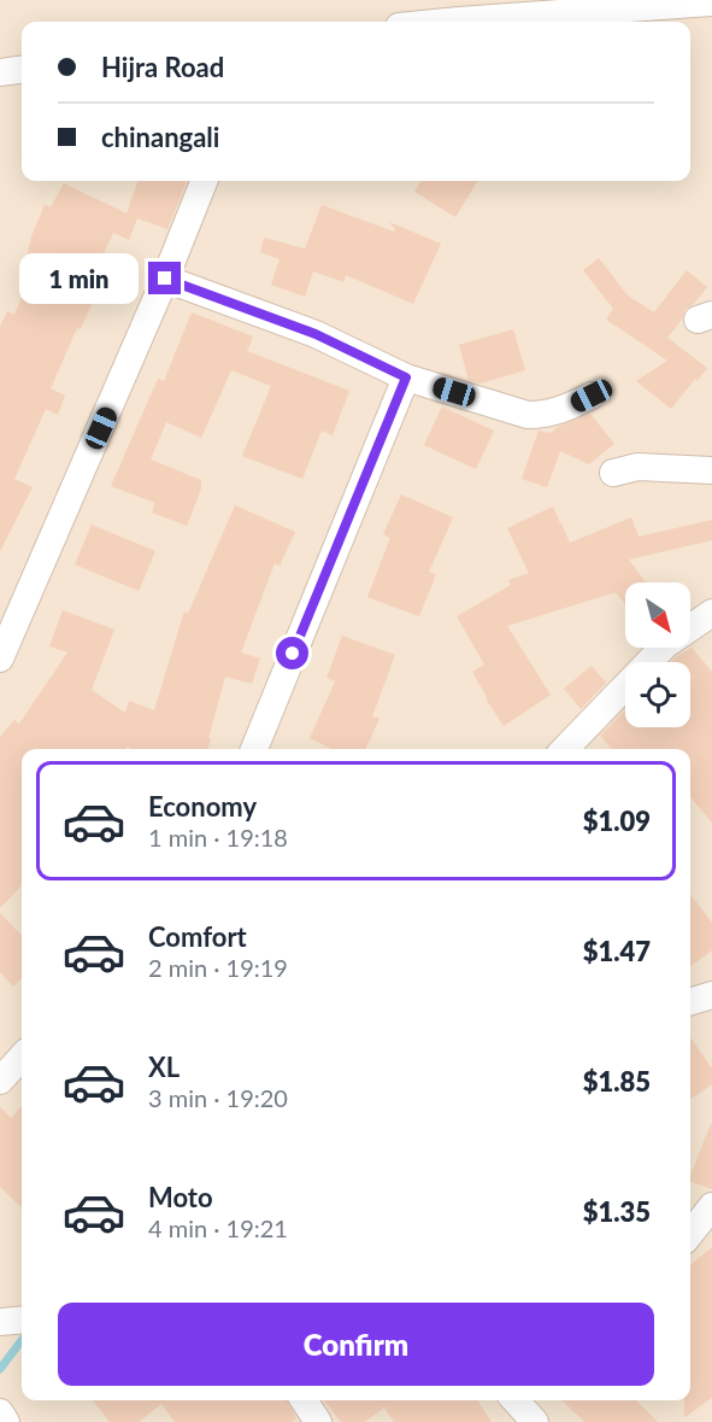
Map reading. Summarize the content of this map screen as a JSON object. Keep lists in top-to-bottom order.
{
  "north": "bottom right",
  "page": {
    "banner": ["Hijra Road", "chinangali"],
    "bubble": "1 min",
    "list": [
      {
        "name": "Economy",
        "note": "1 min · 19:18",
        "value": "$1.09"
      },
      {
        "name": "Comfort",
        "note": "2 min · 19:19",
        "value": "$1.47"
      },
      {
        "name": "XL",
        "note": "3 min · 19:20",
        "value": "$1.85"
      },
      {
        "name": "Moto",
        "note": "4 min · 19:21",
        "value": "$1.35"
      }
    ],
    "buttons": "Confirm"
  }
}
